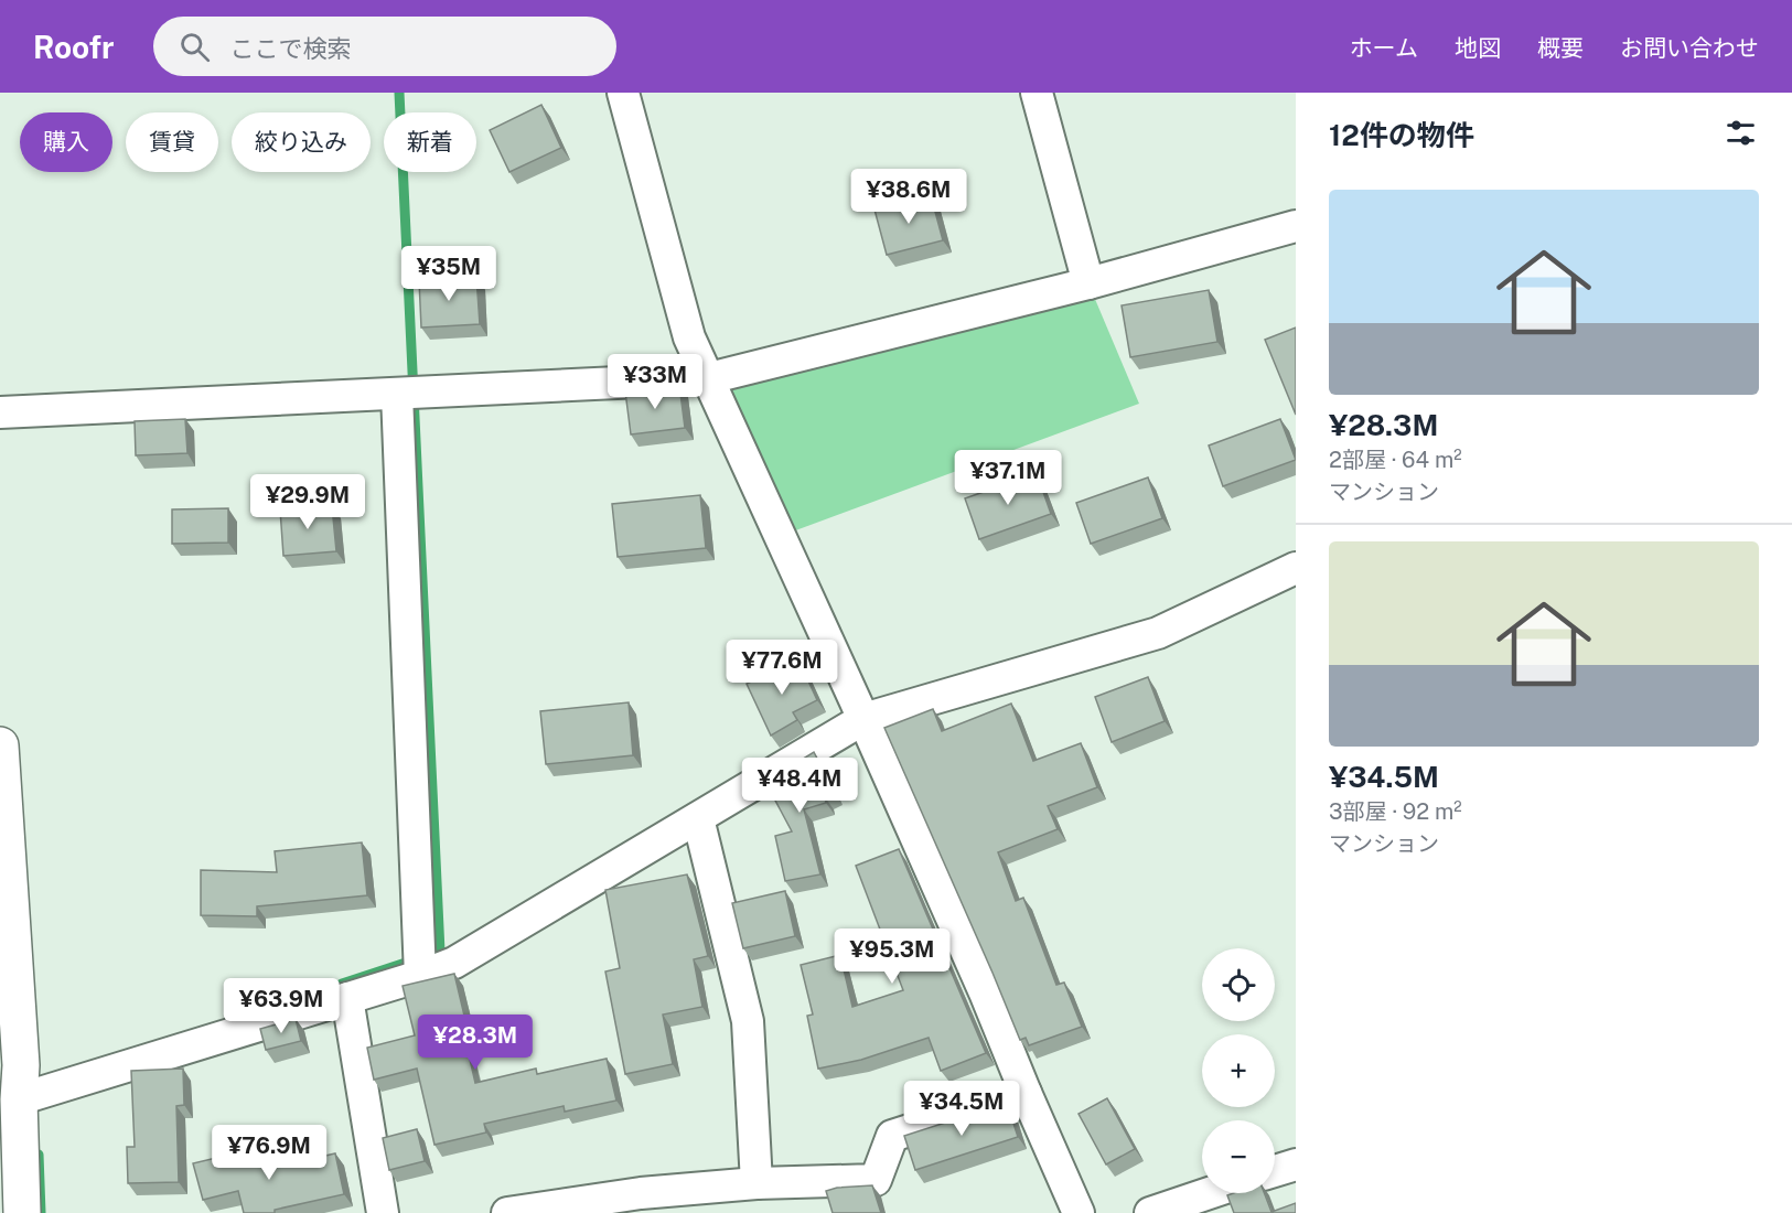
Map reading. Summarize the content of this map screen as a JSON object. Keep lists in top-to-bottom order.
{
  "page": {
    "header": "Roofr",
    "search": "ここで検索",
    "nav": [
      "ホーム",
      "地図",
      "概要",
      "お問い合わせ"
    ],
    "heading": "12件の物件",
    "chip": [
      "購入",
      "賃貸",
      "絞り込み",
      "新着"
    ],
    "price": [
      "¥38.6M",
      "¥35M",
      "¥33M",
      "¥37.1M",
      "¥29.9M",
      "¥77.6M",
      "¥48.4M",
      "¥95.3M",
      "¥63.9M",
      "¥28.3M",
      "¥34.5M",
      "¥76.9M"
    ],
    "list": [
      {
        "name": "¥28.3M",
        "note": "2部屋 · 64 m² · マンション"
      },
      {
        "name": "¥34.5M",
        "note": "3部屋 · 92 m² · マンション"
      }
    ],
    "map_buttons": ["+", "−"]
  }
}
